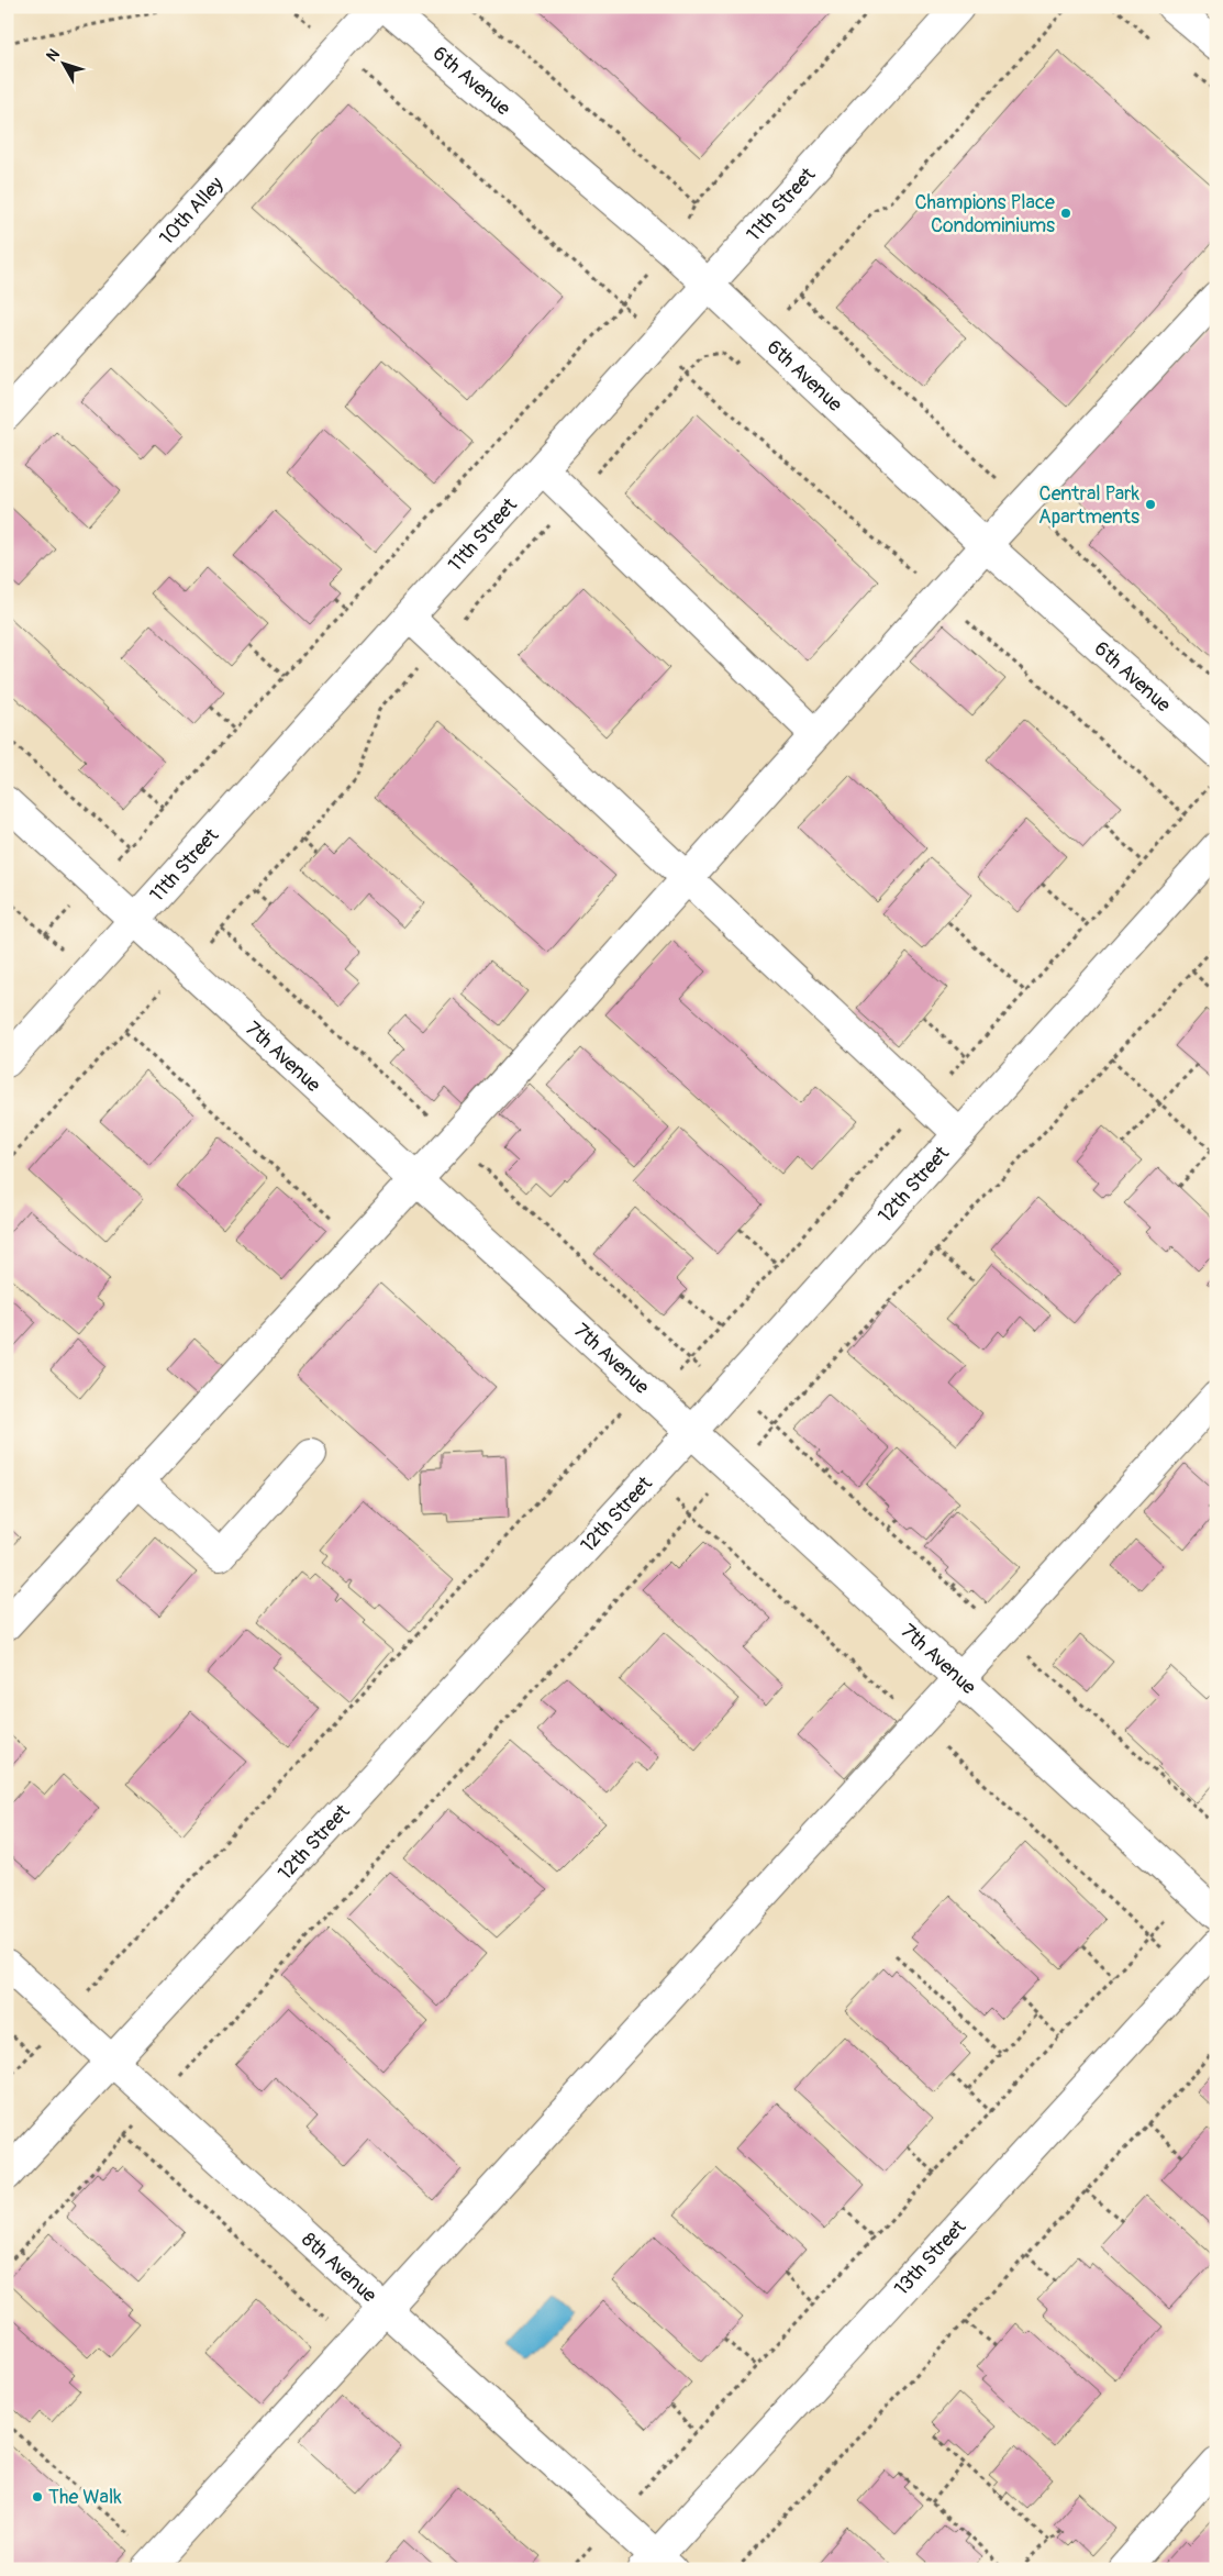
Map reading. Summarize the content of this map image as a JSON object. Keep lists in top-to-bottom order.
{
  "streets": {
    "street": [
      "6th Avenue",
      "11th Street",
      "10th Alley",
      "7th Avenue",
      "12th Street",
      "13th Street",
      "8th Avenue"
    ]
  },
  "crossings": [
    ["6th Avenue", "11th Street"],
    ["11th Street", "7th Avenue"],
    ["7th Avenue", "12th Street"],
    ["12th Street", "8th Avenue"],
    ["13th Street", "8th Avenue"]
  ],
  "places": ["Champions Place Condominiums", "Central Park Apartments", "The Walk"],
  "north": "top left"
}
